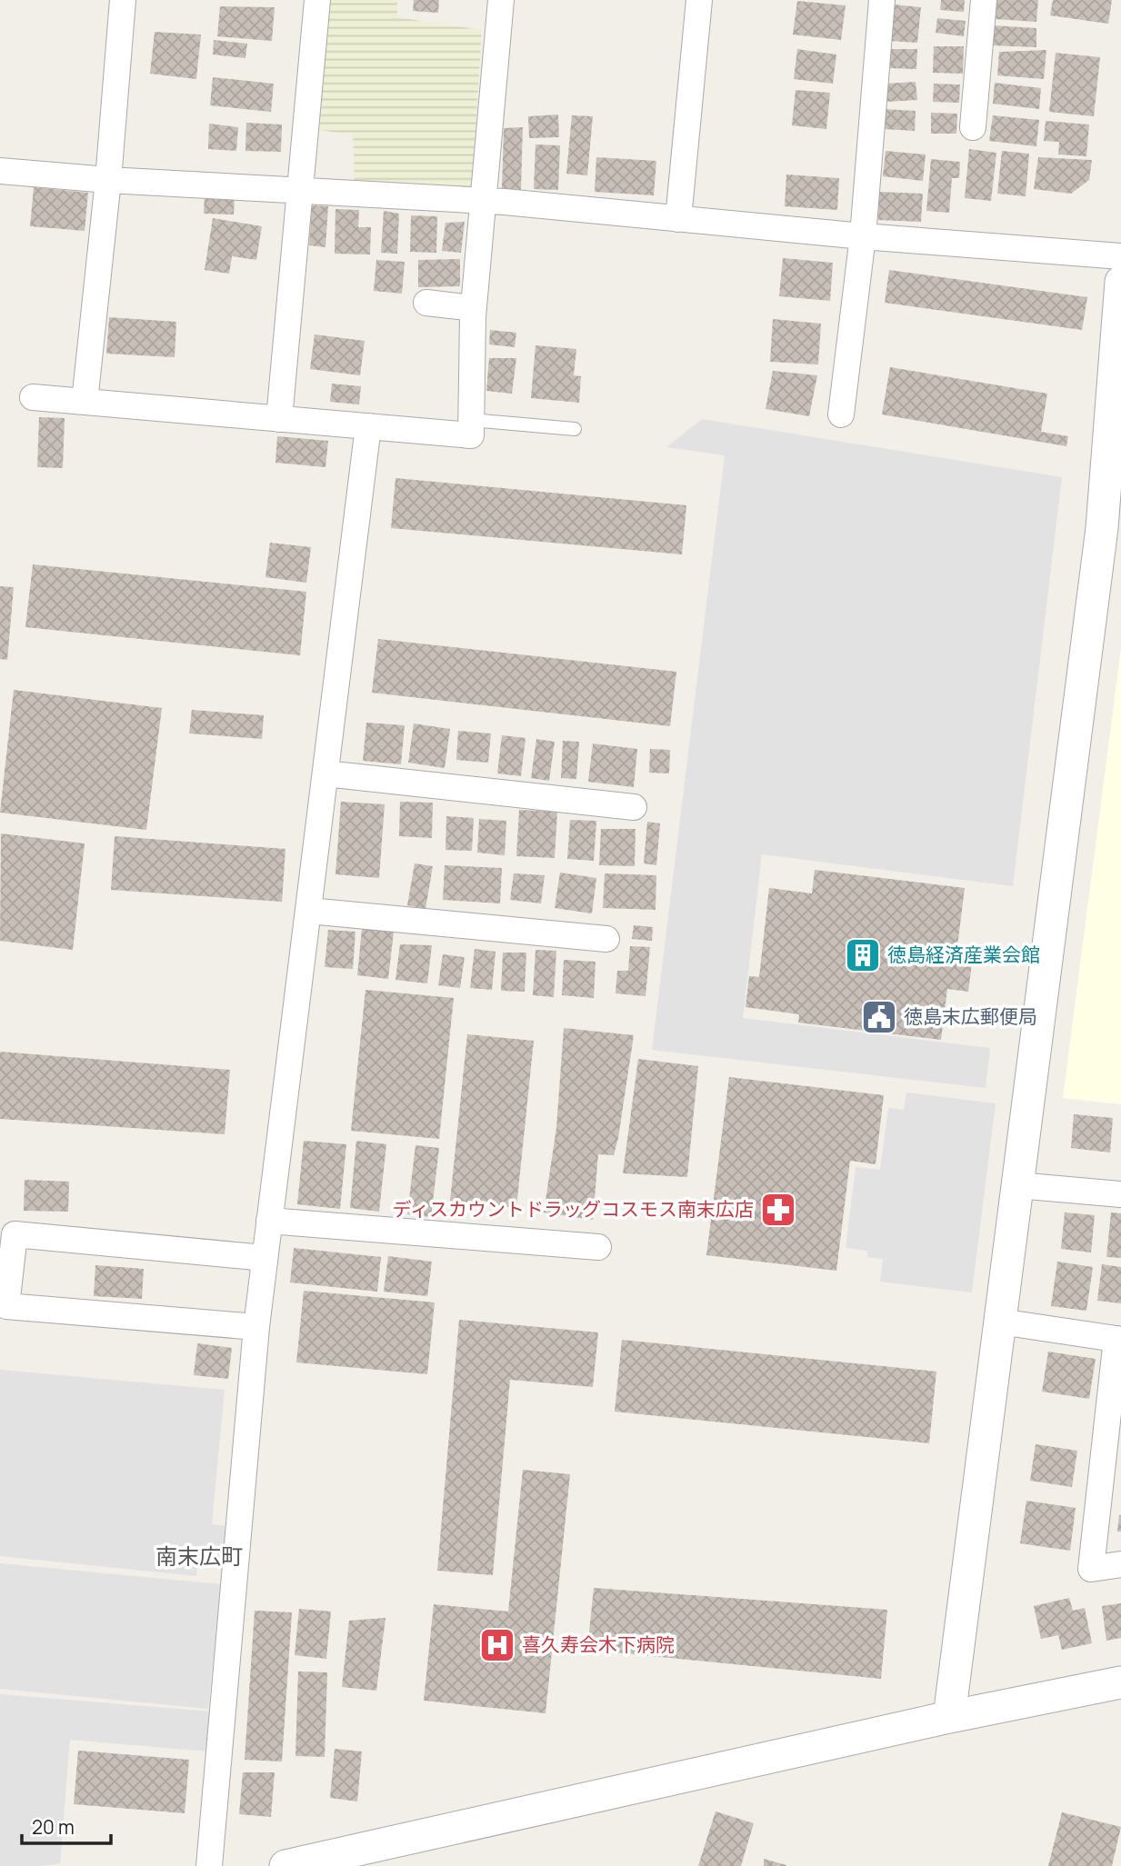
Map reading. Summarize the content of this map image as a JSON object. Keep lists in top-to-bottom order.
{
  "districts": ["南末広町"],
  "places": {
    "building": ["徳島経済産業会館"],
    "public building": ["徳島末広郵便局"],
    "pharmacy": ["ディスカウントドラッグコスモス南末広店"],
    "hospital": ["喜久寿会木下病院"]
  },
  "scale_bar": "20 m"
}
